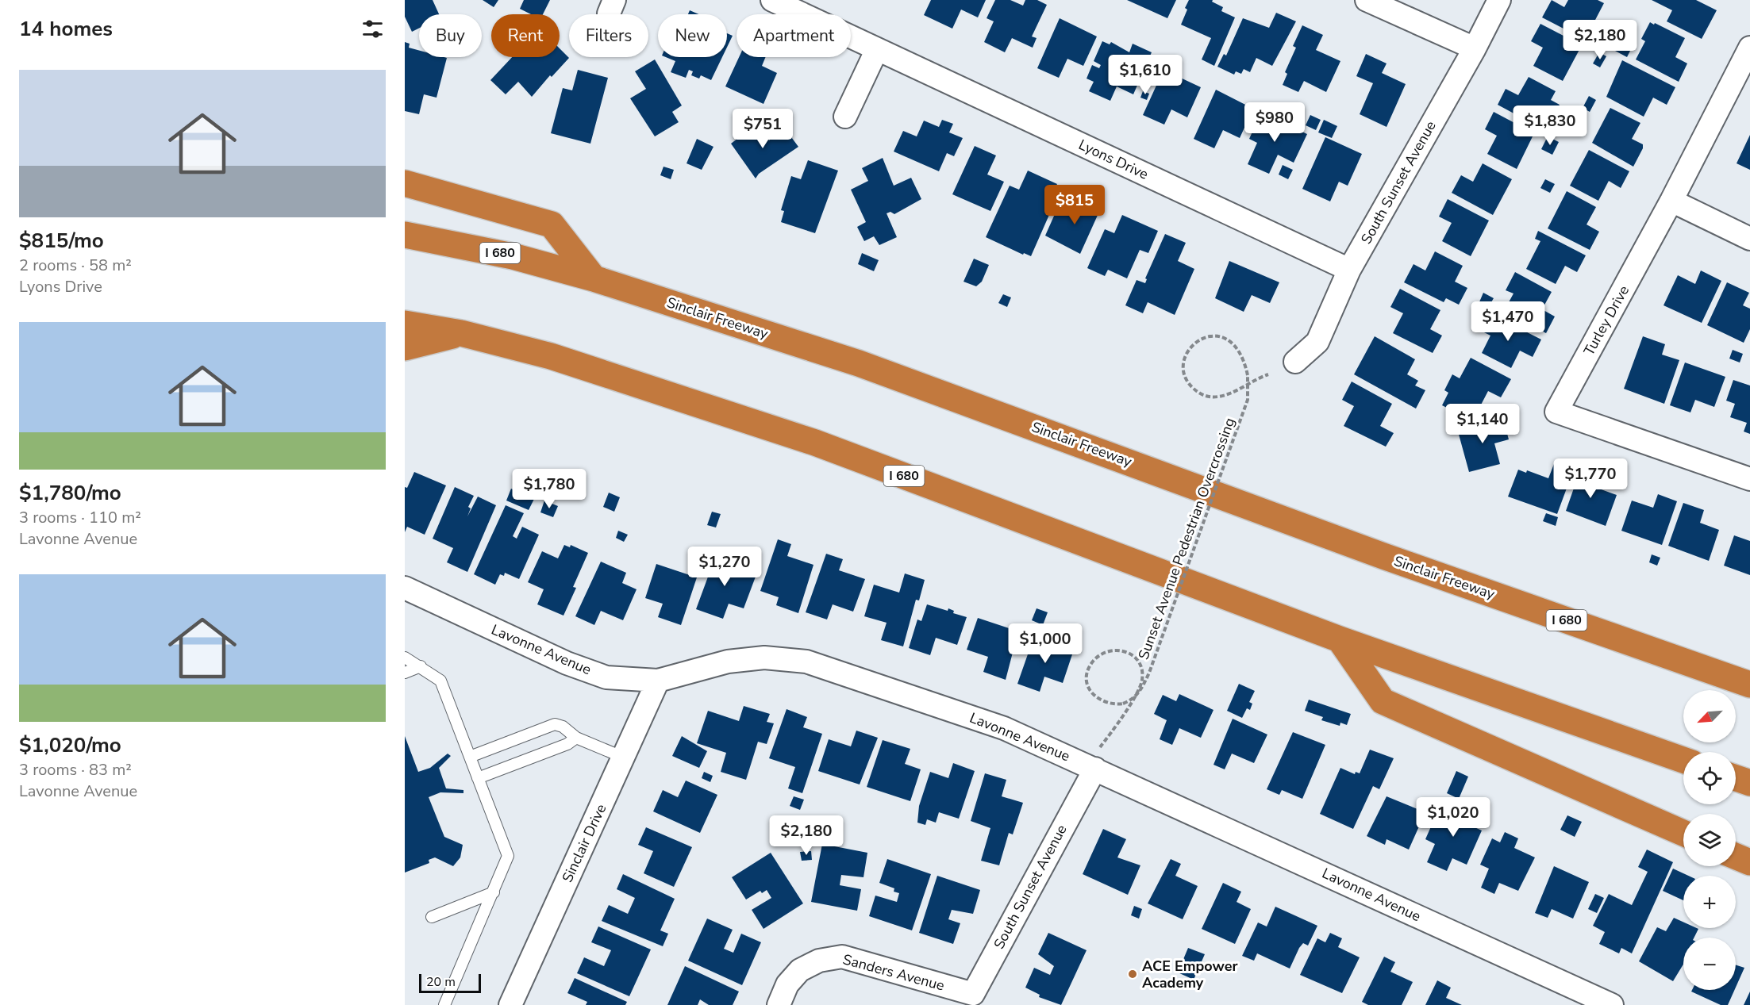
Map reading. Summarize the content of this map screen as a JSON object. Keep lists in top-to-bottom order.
{
  "streets": {
    "highway": ["I 680", "Sinclair Freeway"],
    "street": [
      "Lyons Drive",
      "South Sunset Avenue",
      "Turley Drive",
      "Lavonne Avenue",
      "Sinclair Drive",
      "Sanders Avenue"
    ],
    "path": ["Sunset Avenue Pedestrian Overcrossing"]
  },
  "crossings": [
    ["Lyons Drive", "South Sunset Avenue"],
    ["South Sunset Avenue", "Sunset Avenue Pedestrian Overcrossing"],
    ["South Sunset Avenue", "Lavonne Avenue"],
    ["South Sunset Avenue", "Sanders Avenue"],
    ["Sunset Avenue Pedestrian Overcrossing", "Lavonne Avenue"],
    ["Lavonne Avenue", "Sinclair Drive"]
  ],
  "places": ["ACE Empower Academy"],
  "scale_bar": "20 m",
  "north": "bottom left",
  "page": {
    "heading": "14 homes",
    "chip": [
      "Buy",
      "Rent",
      "Filters",
      "New",
      "Apartment"
    ],
    "price": [
      "$2,180",
      "$1,610",
      "$980",
      "$1,830",
      "$751",
      "$815",
      "$1,470",
      "$1,140",
      "$1,770",
      "$1,780",
      "$1,270",
      "$1,000",
      "$1,020",
      "$2,180"
    ],
    "list": [
      {
        "name": "$815/mo",
        "note": "2 rooms · 58 m² · Lyons Drive"
      },
      {
        "name": "$1,780/mo",
        "note": "3 rooms · 110 m² · Lavonne Avenue"
      },
      {
        "name": "$1,020/mo",
        "note": "3 rooms · 83 m² · Lavonne Avenue"
      }
    ],
    "map_buttons": ["+", "−"],
    "scale": "20 m"
  }
}
